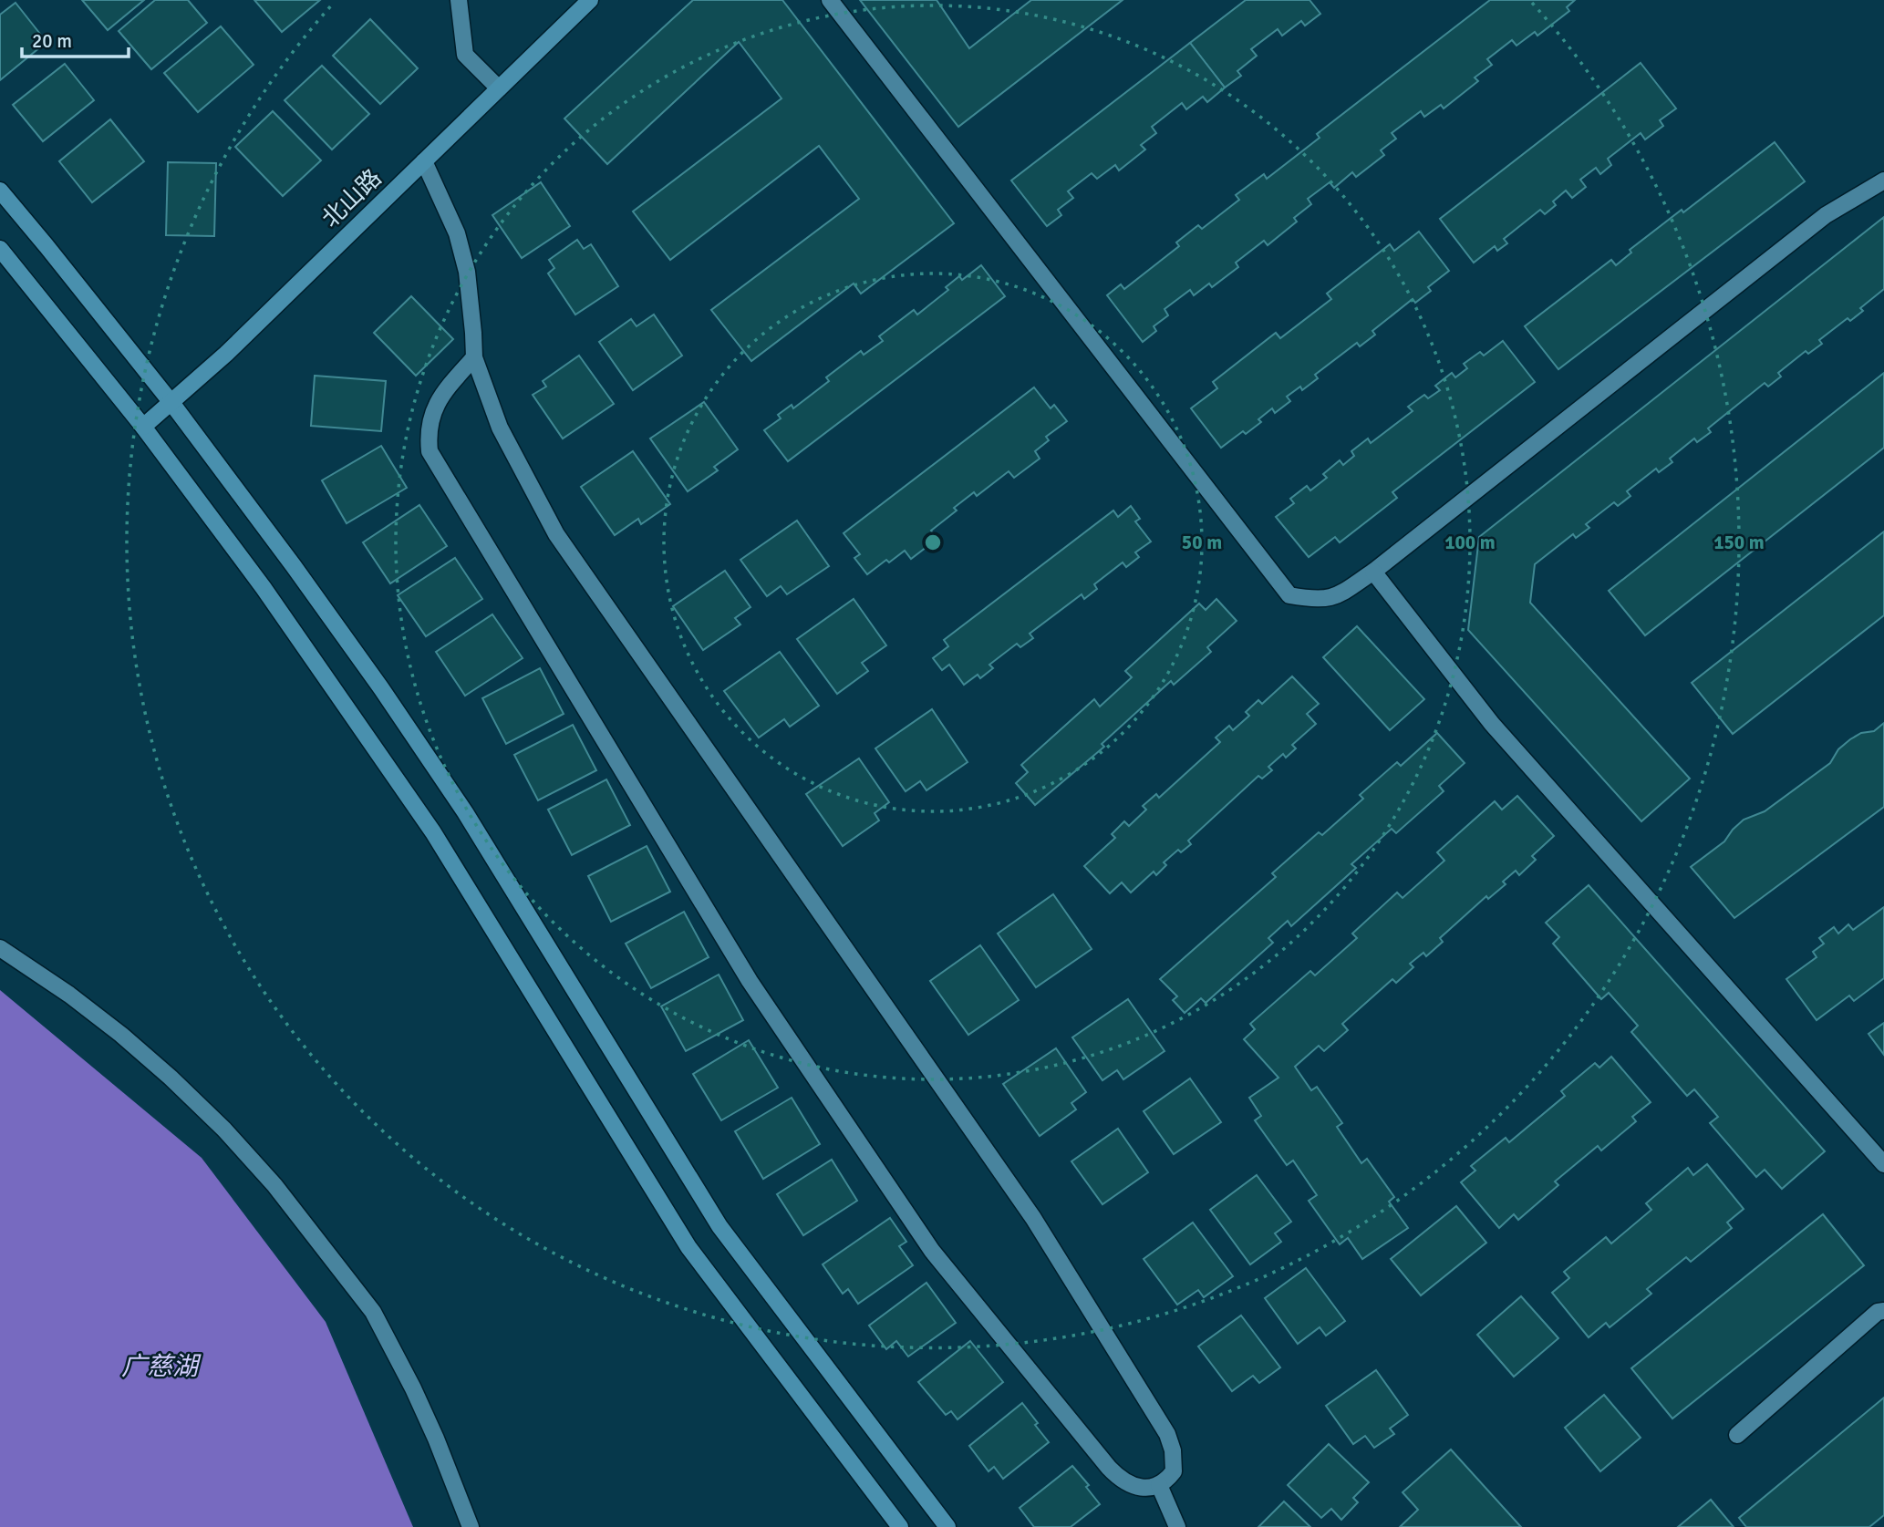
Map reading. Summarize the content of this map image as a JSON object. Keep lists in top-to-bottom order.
{
  "streets": {
    "street": ["北山路"]
  },
  "water": ["广慈湖"],
  "scale_bar": "20 m",
  "rings": ["50 m", "100 m", "150 m"]
}
